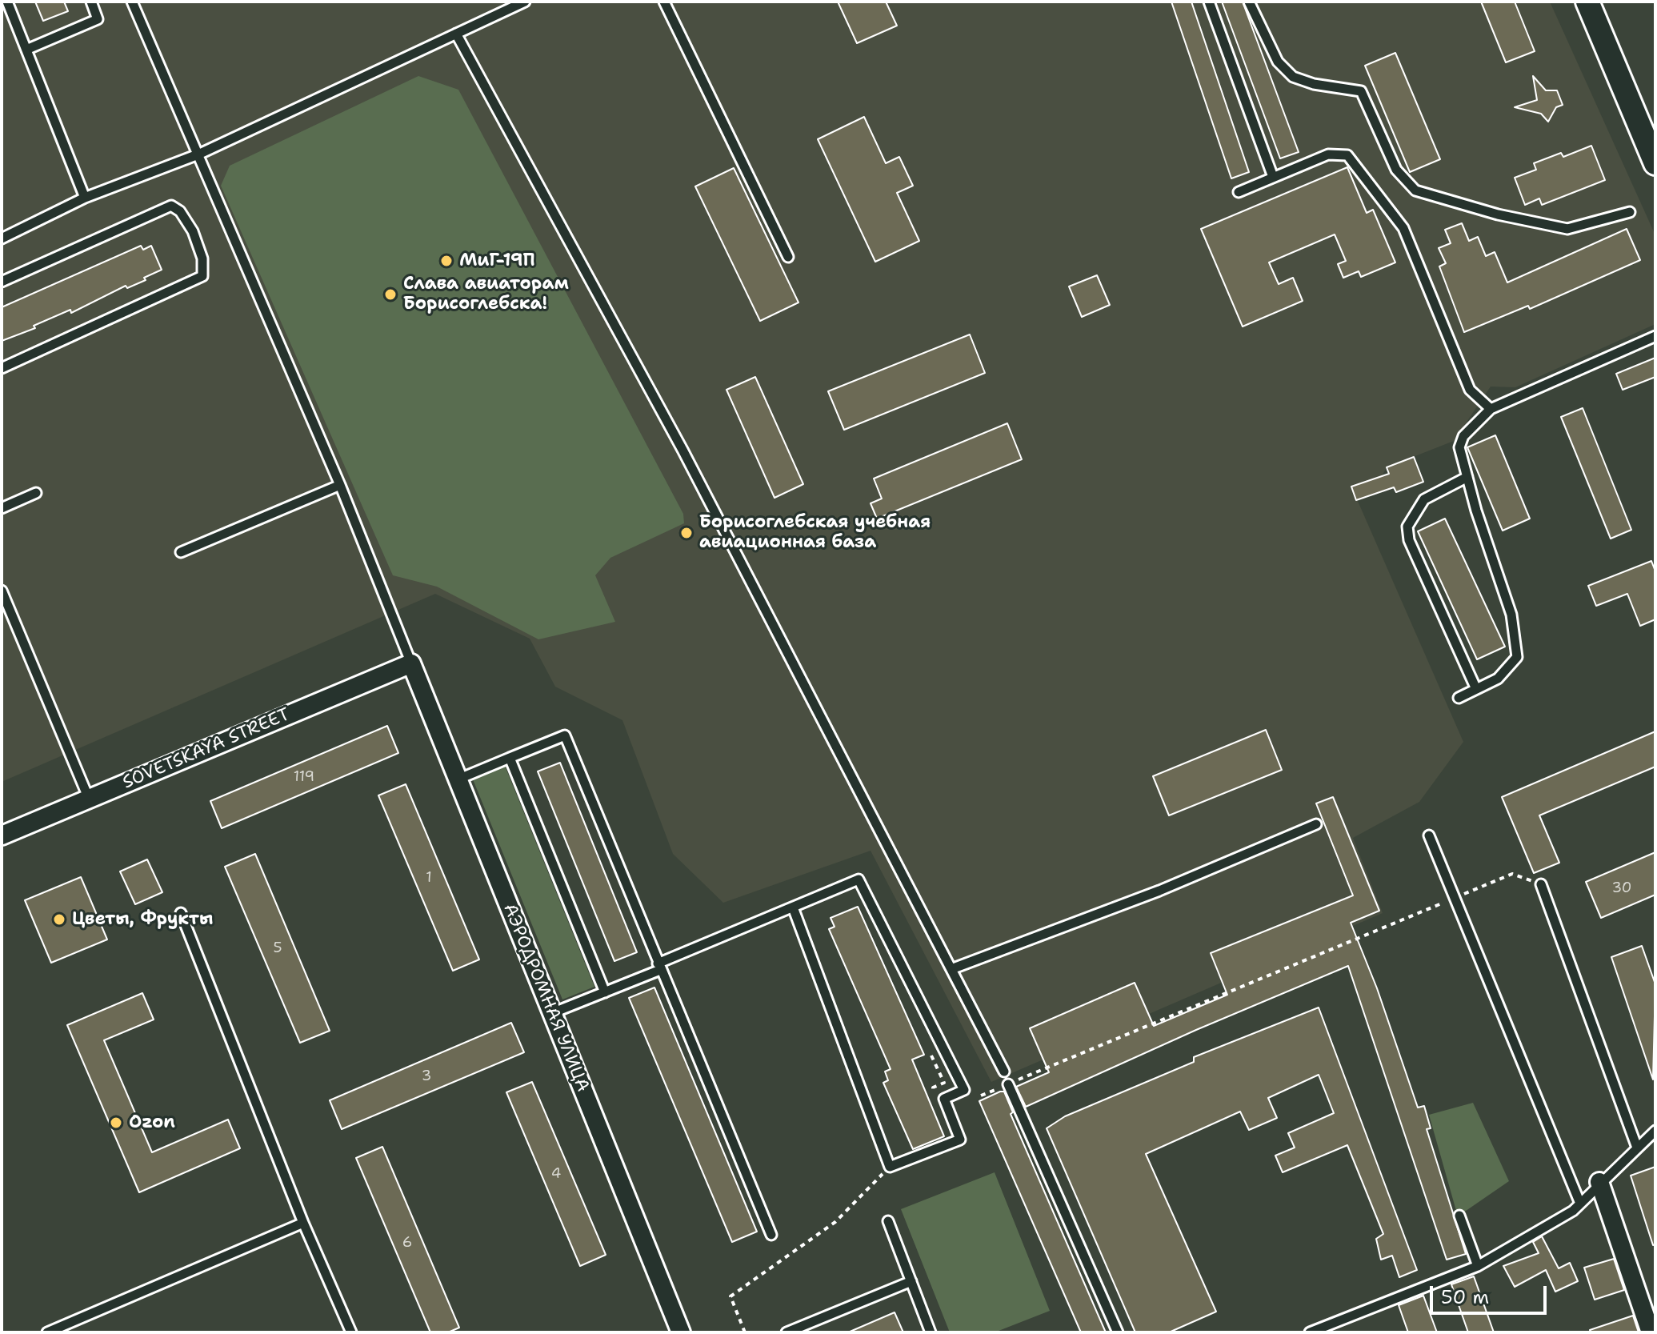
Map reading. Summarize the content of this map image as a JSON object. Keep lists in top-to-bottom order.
{
  "streets": {
    "street": ["SOVETSKAYA STREET", "АЭРОДРОМНАЯ УЛИЦА"]
  },
  "crossings": [
    ["SOVETSKAYA STREET", "АЭРОДРОМНАЯ УЛИЦА"]
  ],
  "places": [
    "МиГ-19П",
    "Слава авиаторам Борисоглебска!",
    "Борисоглебская учебная авиационная база",
    "Цветы, Фрукты",
    "Ozon"
  ],
  "house_numbers": [
    "119",
    "1",
    "30",
    "5",
    "3",
    "4",
    "6"
  ],
  "scale_bar": "50 m"
}
